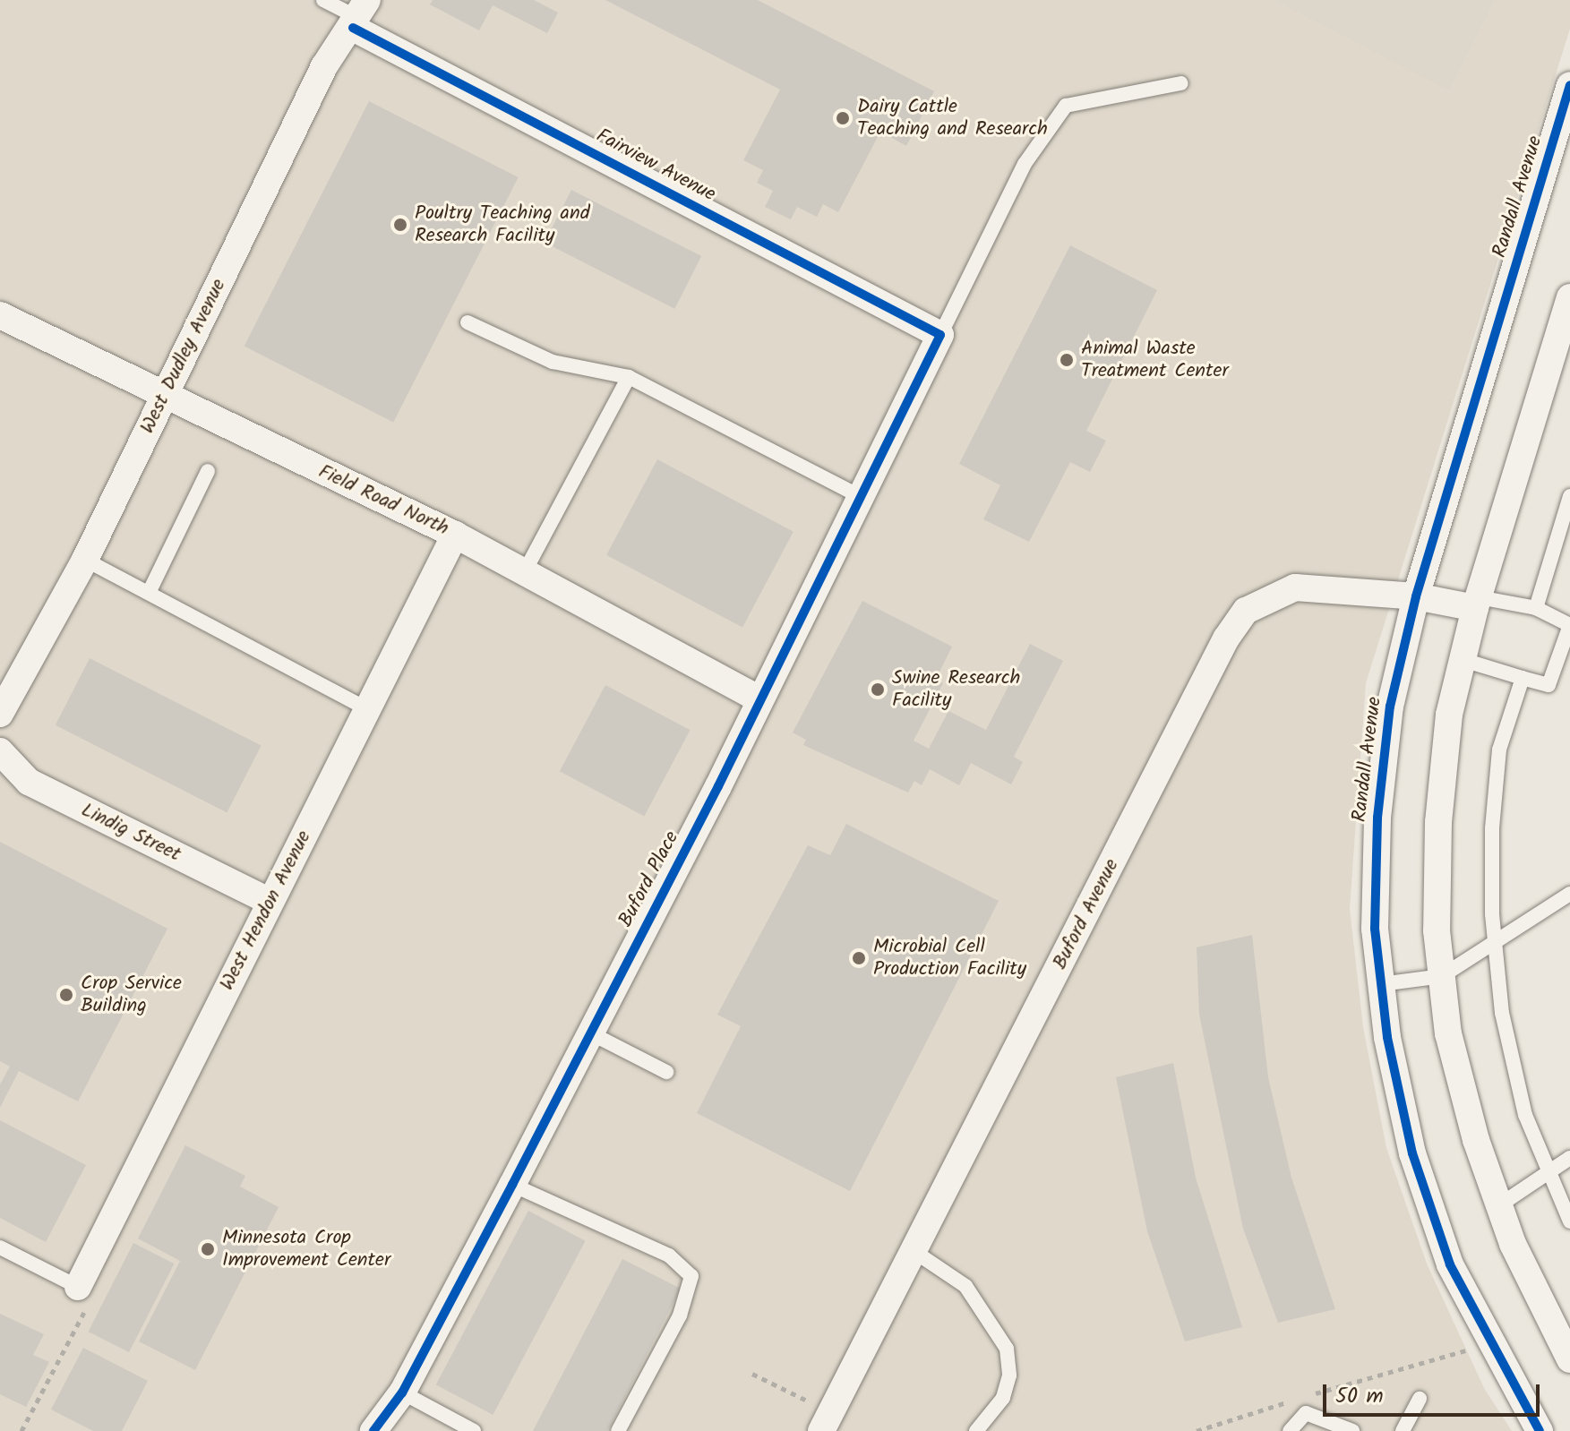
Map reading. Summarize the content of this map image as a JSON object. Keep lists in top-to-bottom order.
{
  "streets": {
    "street": [
      "Fairview Avenue",
      "Randall Avenue",
      "West Dudley Avenue",
      "Field Road North",
      "Lindig Street",
      "Buford Place",
      "West Hendon Avenue",
      "Buford Avenue"
    ]
  },
  "crossings": [
    ["Fairview Avenue", "West Dudley Avenue"],
    ["Fairview Avenue", "Buford Place"],
    ["Randall Avenue", "Buford Avenue"],
    ["West Dudley Avenue", "Field Road North"],
    ["Field Road North", "Buford Place"],
    ["Field Road North", "West Hendon Avenue"],
    ["Lindig Street", "West Hendon Avenue"]
  ],
  "places": [
    "Dairy Cattle Teaching and Research",
    "Poultry Teaching and Research Facility",
    "Animal Waste Treatment Center",
    "Swine Research Facility",
    "Microbial Cell Production Facility",
    "Crop Service Building",
    "Minnesota Crop Improvement Center"
  ],
  "scale_bar": "50 m"
}
